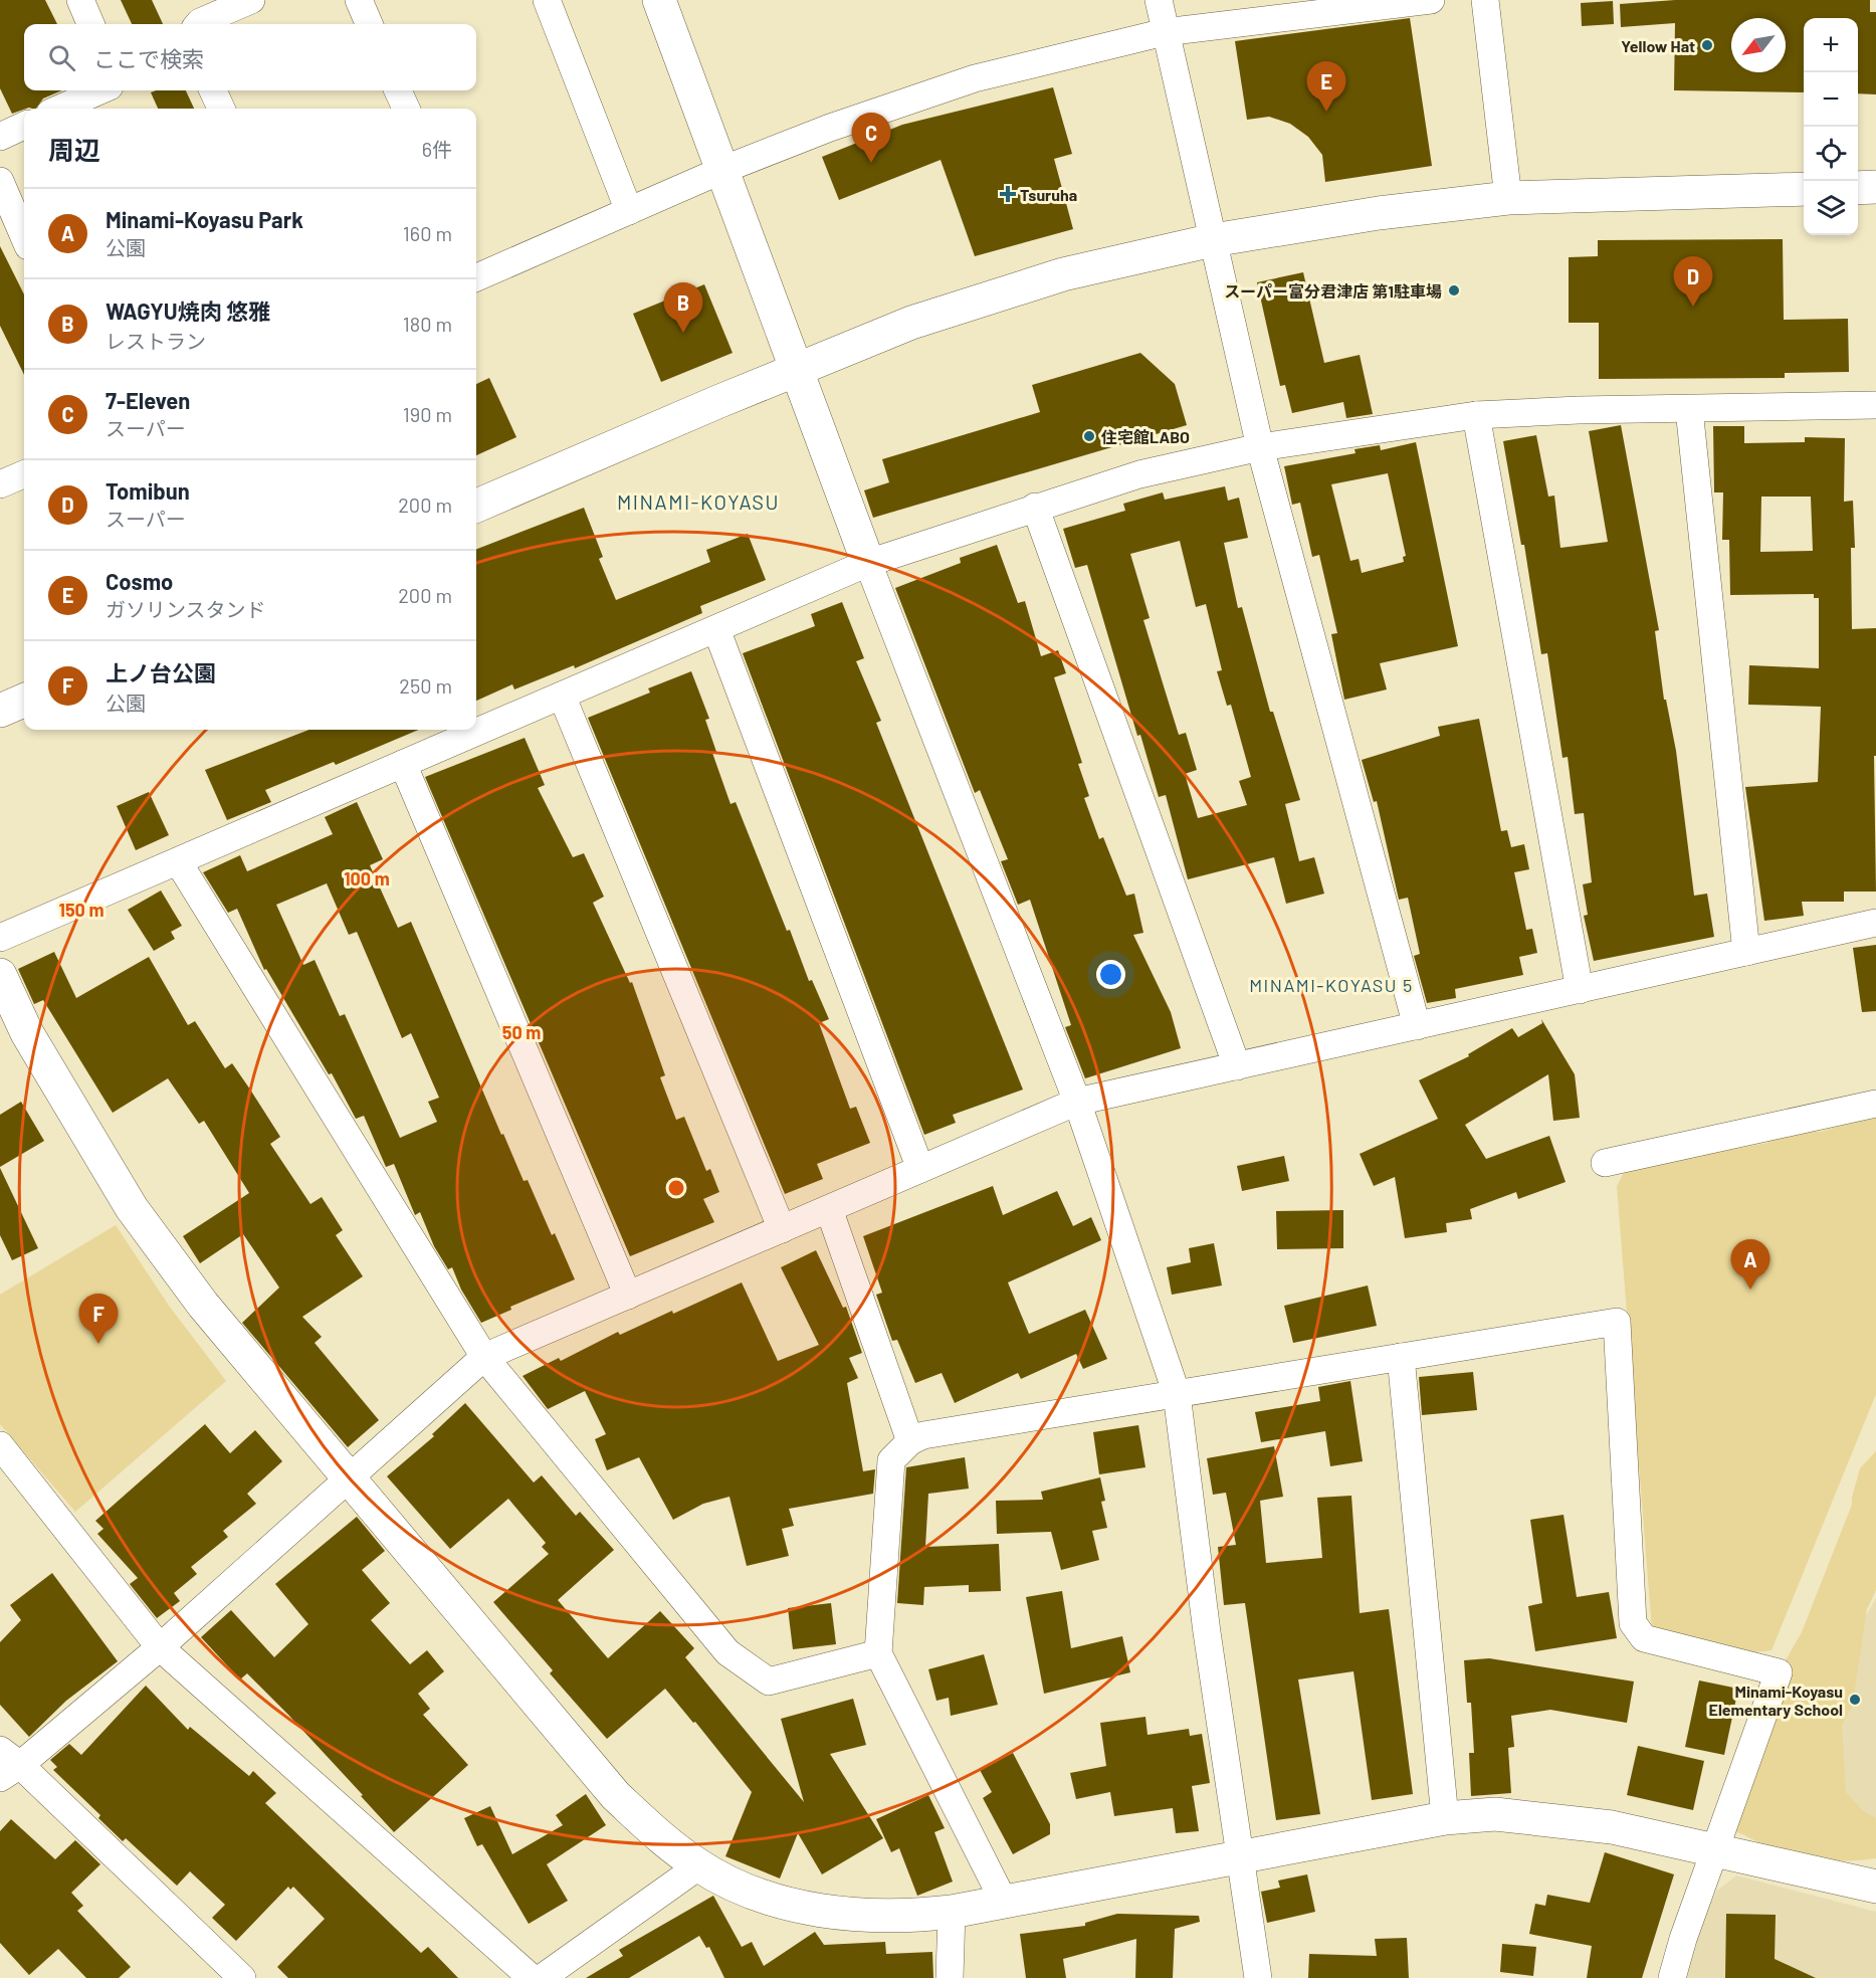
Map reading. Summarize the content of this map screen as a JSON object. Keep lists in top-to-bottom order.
{
  "districts": ["MINAMI-KOYASU", "MINAMI-KOYASU 5"],
  "places": {
    "other": [
      "Yellow Hat",
      "スーパー富分君津店 第1駐車場",
      "住宅館LABO",
      "Minami-Koyasu Elementary School"
    ],
    "health": ["Tsuruha"]
  },
  "north": "bottom left",
  "page": {
    "map_buttons": ["+", "−"],
    "search": "ここで検索",
    "pins": [
      "E",
      "C",
      "D",
      "B",
      "A",
      "F"
    ],
    "heading": ["周辺", "6件"],
    "list": [
      {
        "mark": "A",
        "name": "Minami-Koyasu Park",
        "note": "公園",
        "value": "160 m"
      },
      {
        "mark": "B",
        "name": "WAGYU焼肉 悠雅",
        "note": "レストラン",
        "value": "180 m"
      },
      {
        "mark": "C",
        "name": "7-Eleven",
        "note": "スーパー",
        "value": "190 m"
      },
      {
        "mark": "D",
        "name": "Tomibun",
        "note": "スーパー",
        "value": "200 m"
      },
      {
        "mark": "E",
        "name": "Cosmo",
        "note": "ガソリンスタンド",
        "value": "200 m"
      },
      {
        "mark": "F",
        "name": "上ノ台公園",
        "note": "公園",
        "value": "250 m"
      }
    ]
  },
  "rings": ["100 m", "150 m", "50 m"]
}
